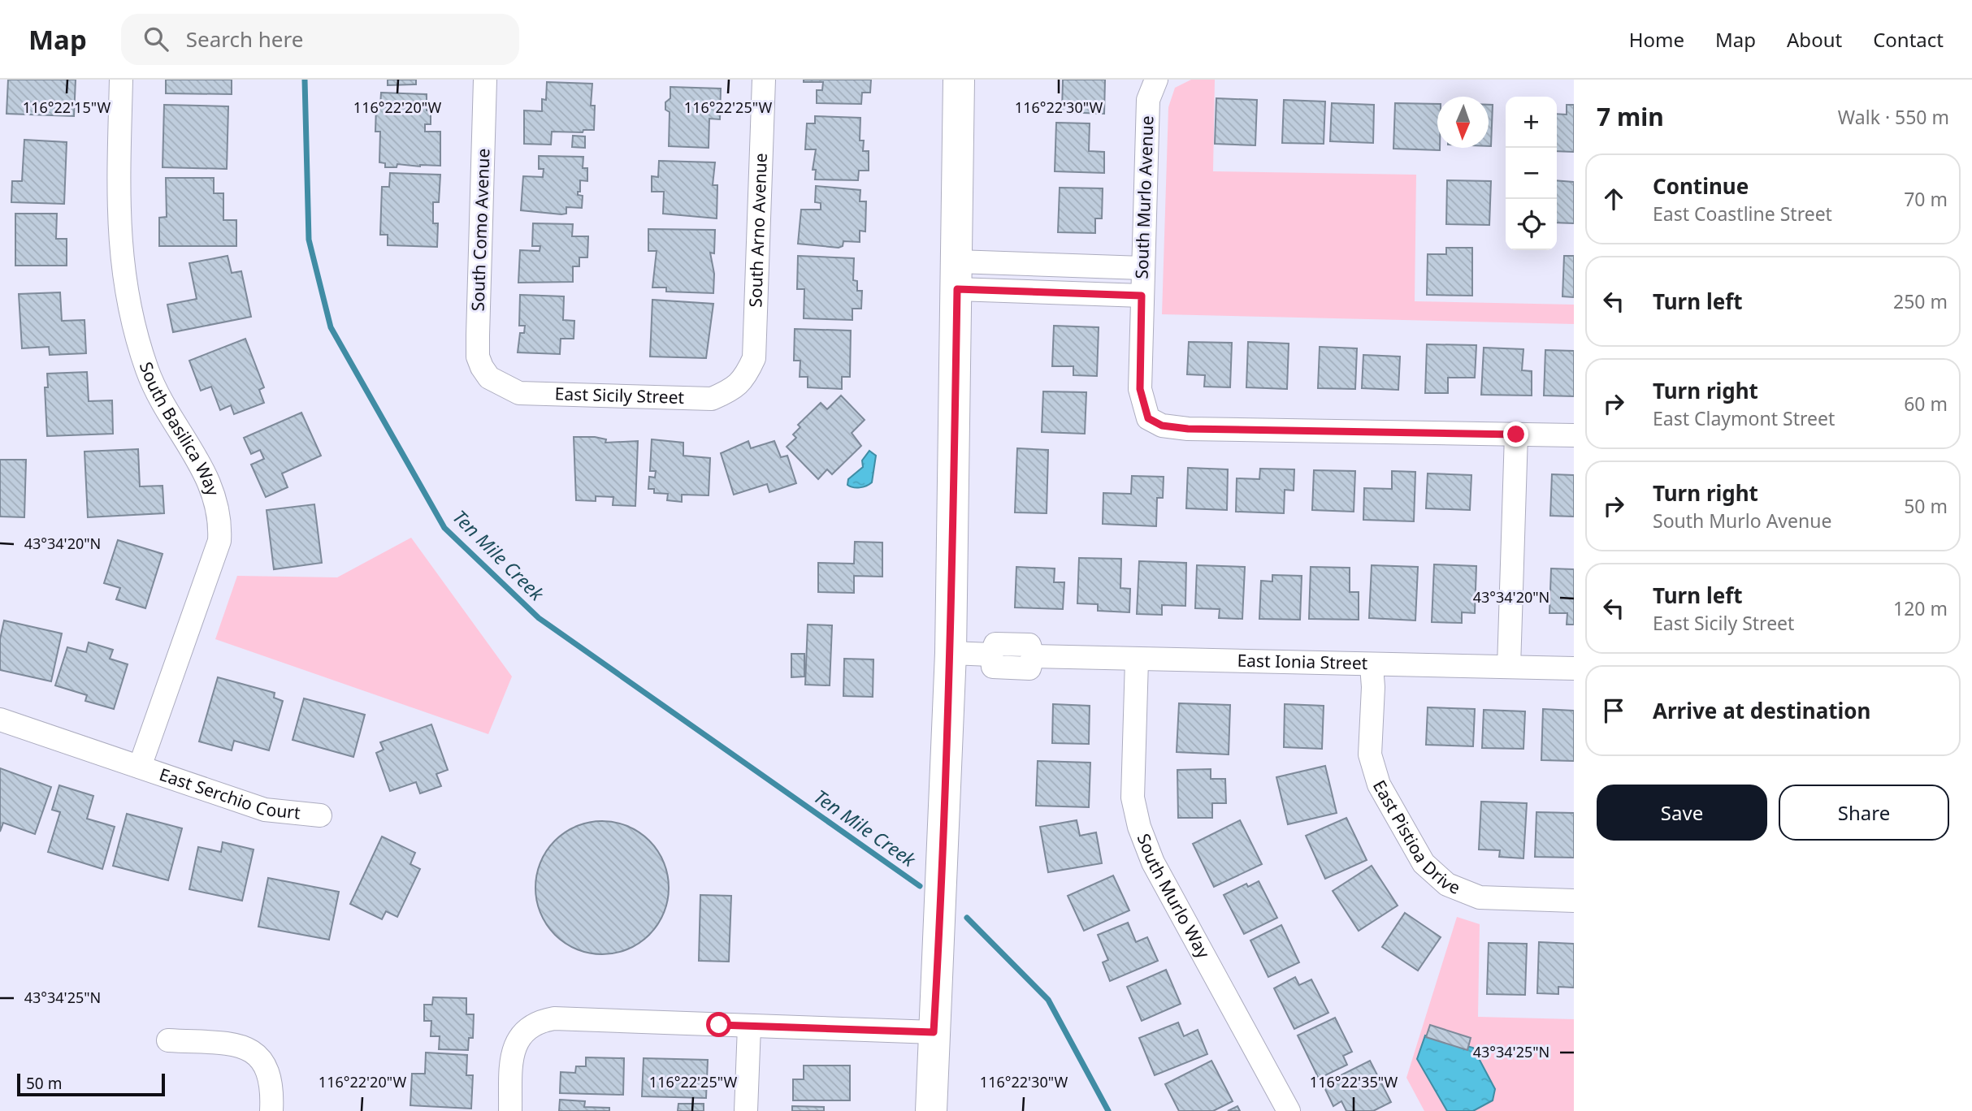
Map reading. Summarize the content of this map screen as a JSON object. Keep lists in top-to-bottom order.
{
  "streets": {
    "street": [
      "South Murlo Avenue",
      "South Como Avenue",
      "South Arno Avenue",
      "East Sicily Street",
      "South Basilica Way",
      "East Ionia Street",
      "East Serchio Court",
      "East Pistioa Drive",
      "South Murlo Way"
    ]
  },
  "crossings": [
    ["South Como Avenue", "East Sicily Street"],
    ["South Arno Avenue", "East Sicily Street"],
    ["South Basilica Way", "East Serchio Court"],
    ["East Ionia Street", "East Pistioa Drive"],
    ["East Ionia Street", "South Murlo Way"]
  ],
  "water": ["Ten Mile Creek"],
  "scale_bar": "50 m",
  "north": "bottom",
  "page": {
    "header": "Map",
    "search": "Search here",
    "nav": [
      "Home",
      "Map",
      "About",
      "Contact"
    ],
    "heading": ["7 min", "Walk · 550 m"],
    "map_buttons": ["+", "−"],
    "list": [
      ["Continue", "East Coastline Street", "70 m"],
      ["Turn left", "250 m"],
      ["Turn right", "East Claymont Street", "60 m"],
      ["Turn right", "South Murlo Avenue", "50 m"],
      ["Turn left", "East Sicily Street", "120 m"],
      "Arrive at destination"
    ],
    "buttons": ["Save", "Share"],
    "scale": "50 m"
  },
  "coordinates": [
    "116°22'15\"W",
    "116°22'20\"W",
    "116°22'25\"W",
    "116°22'30\"W",
    "43°34'20\"N",
    "43°34'25\"N",
    "116°22'35\"W"
  ]
}
